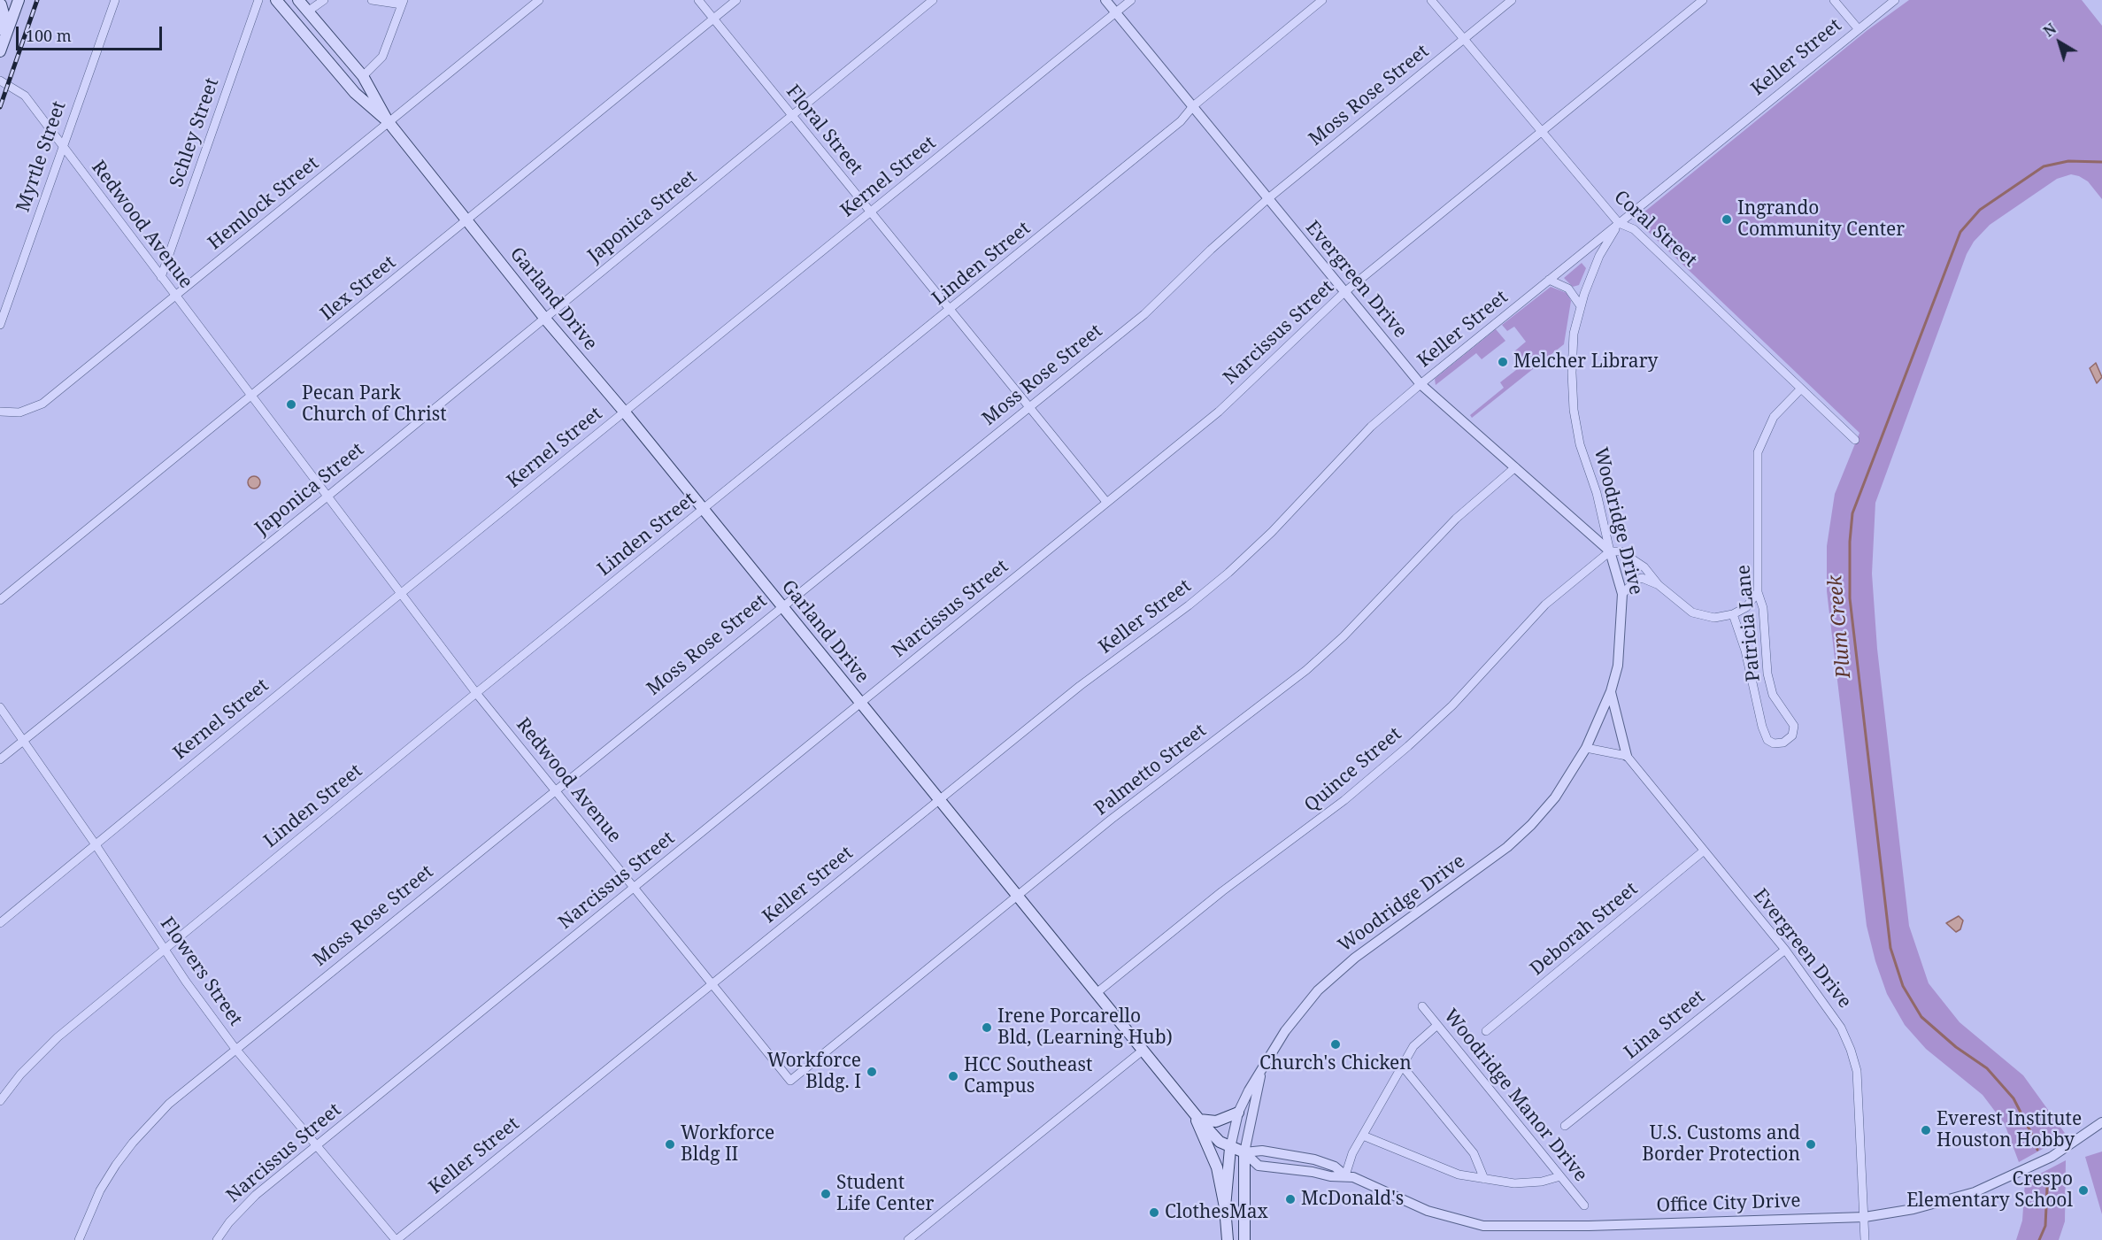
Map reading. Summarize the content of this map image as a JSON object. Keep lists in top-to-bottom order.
{
  "streets": {
    "main road": ["Garland Drive", "Woodridge Drive"],
    "street": [
      "Keller Street",
      "Moss Rose Street",
      "Floral Street",
      "Schley Street",
      "Myrtle Street",
      "Kernel Street",
      "Hemlock Street",
      "Japonica Street",
      "Redwood Avenue",
      "Coral Street",
      "Linden Street",
      "Evergreen Drive",
      "Ilex Street",
      "Narcissus Street",
      "Patricia Lane",
      "Palmetto Street",
      "Quince Street",
      "Deborah Street",
      "Flowers Street",
      "Lina Street",
      "Woodridge Manor Drive",
      "Office City Drive"
    ]
  },
  "crossings": [
    ["Keller Street", "Redwood Avenue"],
    ["Keller Street", "Coral Street"],
    ["Keller Street", "Evergreen Drive"],
    ["Keller Street", "Garland Drive"],
    ["Keller Street", "Woodridge Drive"],
    ["Keller Street", "Flowers Street"],
    ["Moss Rose Street", "Floral Street"],
    ["Moss Rose Street", "Redwood Avenue"],
    ["Moss Rose Street", "Coral Street"],
    ["Moss Rose Street", "Evergreen Drive"],
    ["Moss Rose Street", "Garland Drive"],
    ["Moss Rose Street", "Flowers Street"],
    ["Floral Street", "Kernel Street"],
    ["Floral Street", "Japonica Street"],
    ["Floral Street", "Linden Street"],
    ["Floral Street", "Ilex Street"],
    ["Floral Street", "Narcissus Street"],
    ["Schley Street", "Redwood Avenue"],
    ["Myrtle Street", "Redwood Avenue"],
    ["Kernel Street", "Redwood Avenue"],
    ["Kernel Street", "Evergreen Drive"],
    ["Kernel Street", "Garland Drive"],
    ["Kernel Street", "Flowers Street"],
    ["Hemlock Street", "Redwood Avenue"],
    ["Hemlock Street", "Garland Drive"],
    ["Japonica Street", "Redwood Avenue"],
    ["Japonica Street", "Garland Drive"],
    ["Japonica Street", "Flowers Street"],
    ["Redwood Avenue", "Linden Street"],
    ["Redwood Avenue", "Ilex Street"],
    ["Redwood Avenue", "Narcissus Street"],
    ["Redwood Avenue", "Palmetto Street"],
    ["Coral Street", "Narcissus Street"],
    ["Coral Street", "Woodridge Drive"],
    ["Coral Street", "Patricia Lane"],
    ["Linden Street", "Evergreen Drive"],
    ["Linden Street", "Garland Drive"],
    ["Linden Street", "Flowers Street"],
    ["Evergreen Drive", "Narcissus Street"],
    ["Evergreen Drive", "Woodridge Drive"],
    ["Evergreen Drive", "Palmetto Street"],
    ["Evergreen Drive", "Quince Street"],
    ["Evergreen Drive", "Deborah Street"],
    ["Evergreen Drive", "Lina Street"],
    ["Evergreen Drive", "Office City Drive"],
    ["Ilex Street", "Garland Drive"],
    ["Garland Drive", "Narcissus Street"],
    ["Garland Drive", "Woodridge Drive"],
    ["Garland Drive", "Palmetto Street"],
    ["Garland Drive", "Quince Street"],
    ["Garland Drive", "Office City Drive"],
    ["Narcissus Street", "Flowers Street"],
    ["Woodridge Drive", "Quince Street"],
    ["Woodridge Drive", "Office City Drive"]
  ],
  "water": ["Plum Creek"],
  "places": [
    "Ingrando Community Center",
    "Melcher Library",
    "Pecan Park Church of Christ",
    "Irene Porcarello Bld, (Learning Hub)",
    "Church's Chicken",
    "Workforce Bldg. I",
    "HCC Southeast Campus",
    "Everest Institute Houston Hobby",
    "Workforce Bldg II",
    "U.S. Customs and Border Protection",
    "Crespo Elementary School",
    "Student Life Center",
    "McDonald's",
    "ClothesMax"
  ],
  "scale_bar": "100 m",
  "north": "top left"
}
